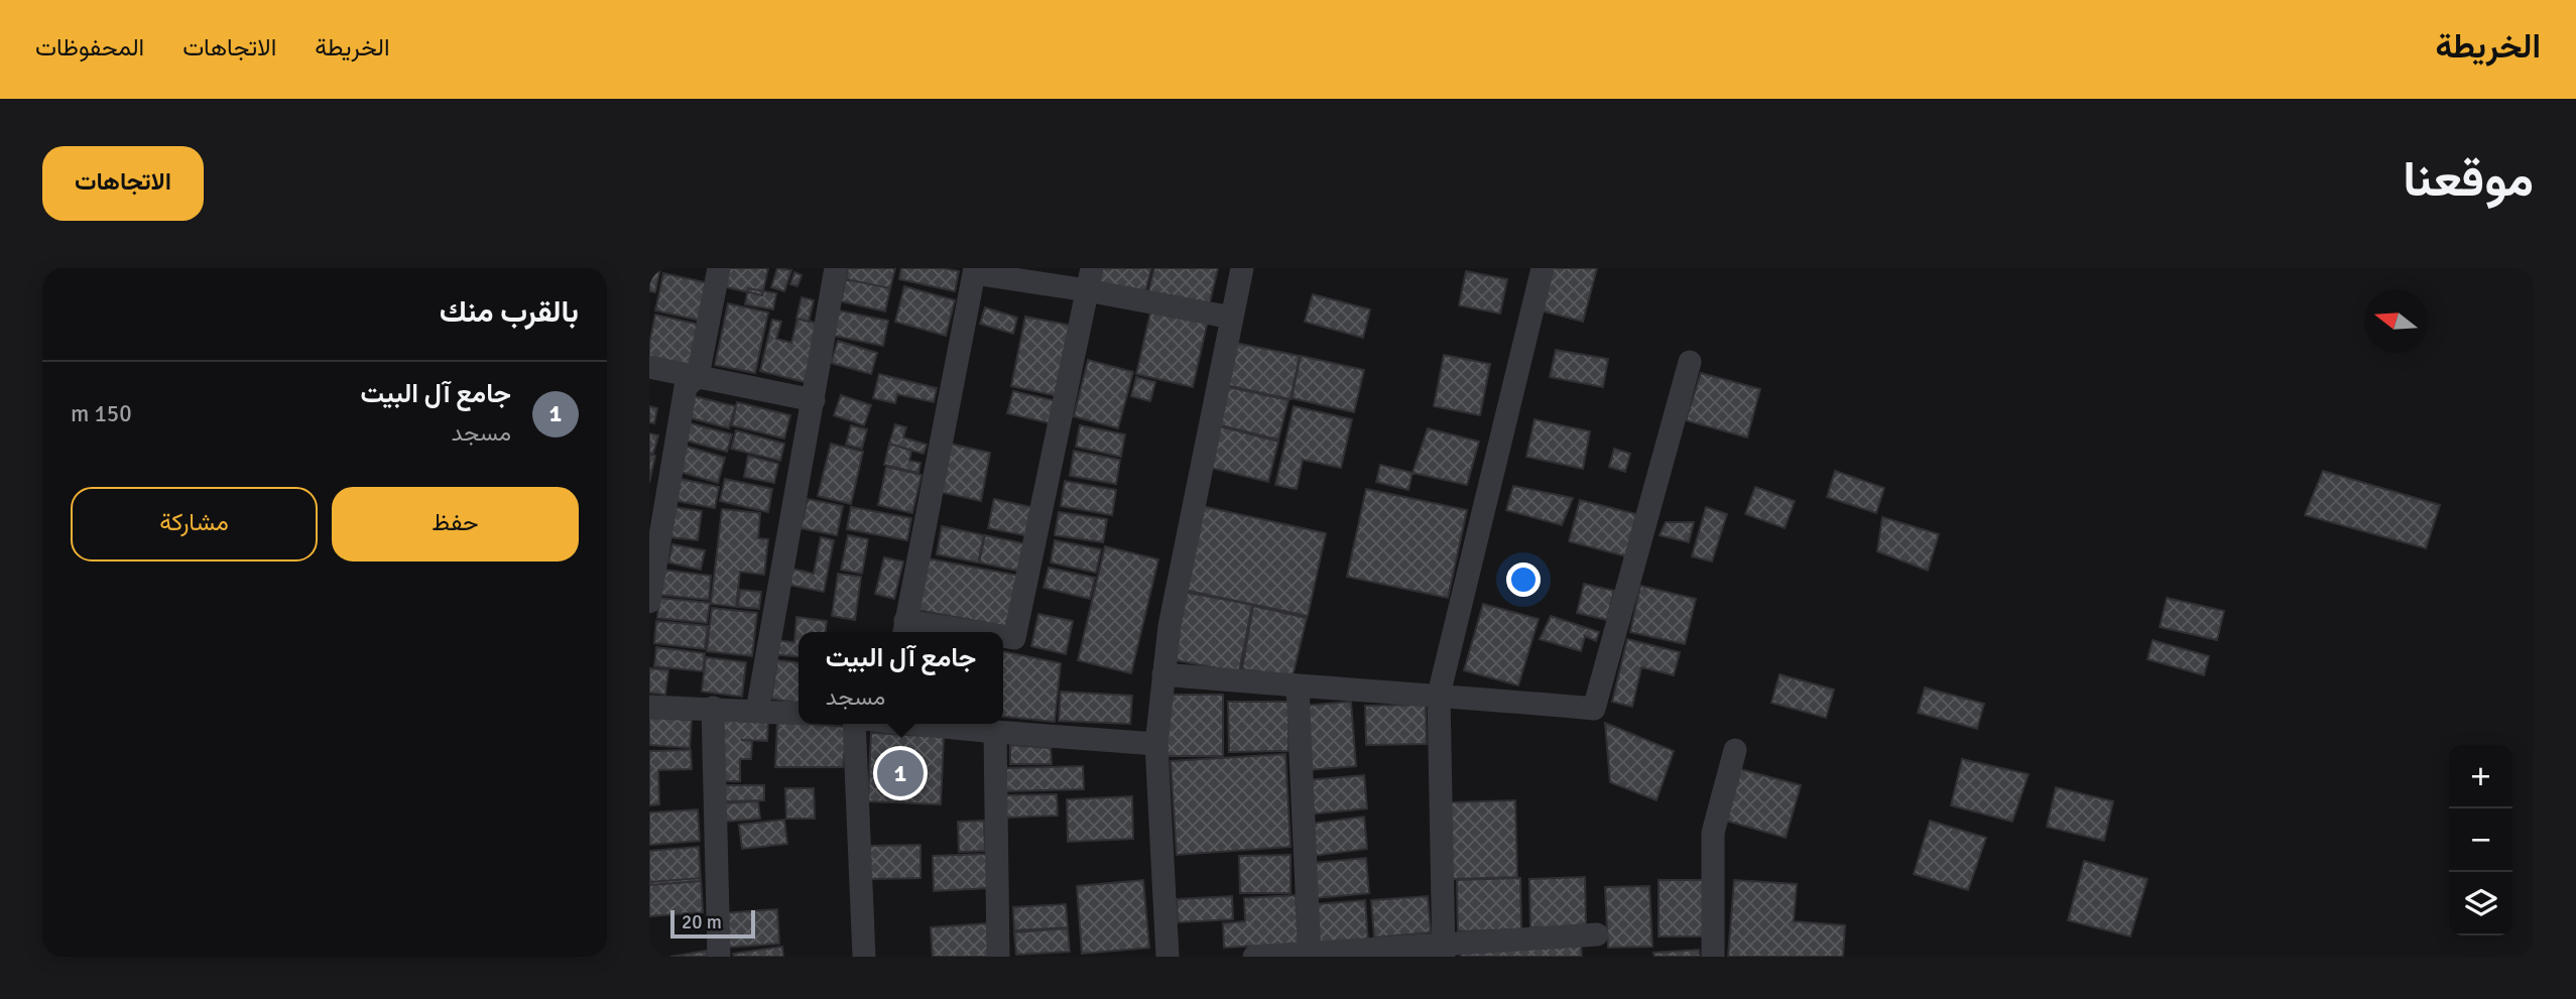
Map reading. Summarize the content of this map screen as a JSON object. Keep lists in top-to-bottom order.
{
  "scale_bar": "20 m",
  "north": "left",
  "page": {
    "header": "الخريطة",
    "nav": ["الخريطة", "الاتجاهات", "المحفوظات"],
    "title": "موقعنا",
    "buttons": [
      "الاتجاهات",
      ["حفظ", "مشاركة"]
    ],
    "heading": "بالقرب منك",
    "list": [
      {
        "mark": "1",
        "name": "جامع آل البيت",
        "note": "مسجد",
        "value": "150 m"
      }
    ],
    "popup": ["جامع آل البيت", "مسجد"],
    "map_buttons": ["+", "−"],
    "pins": "1",
    "scale": "20 m"
  }
}
